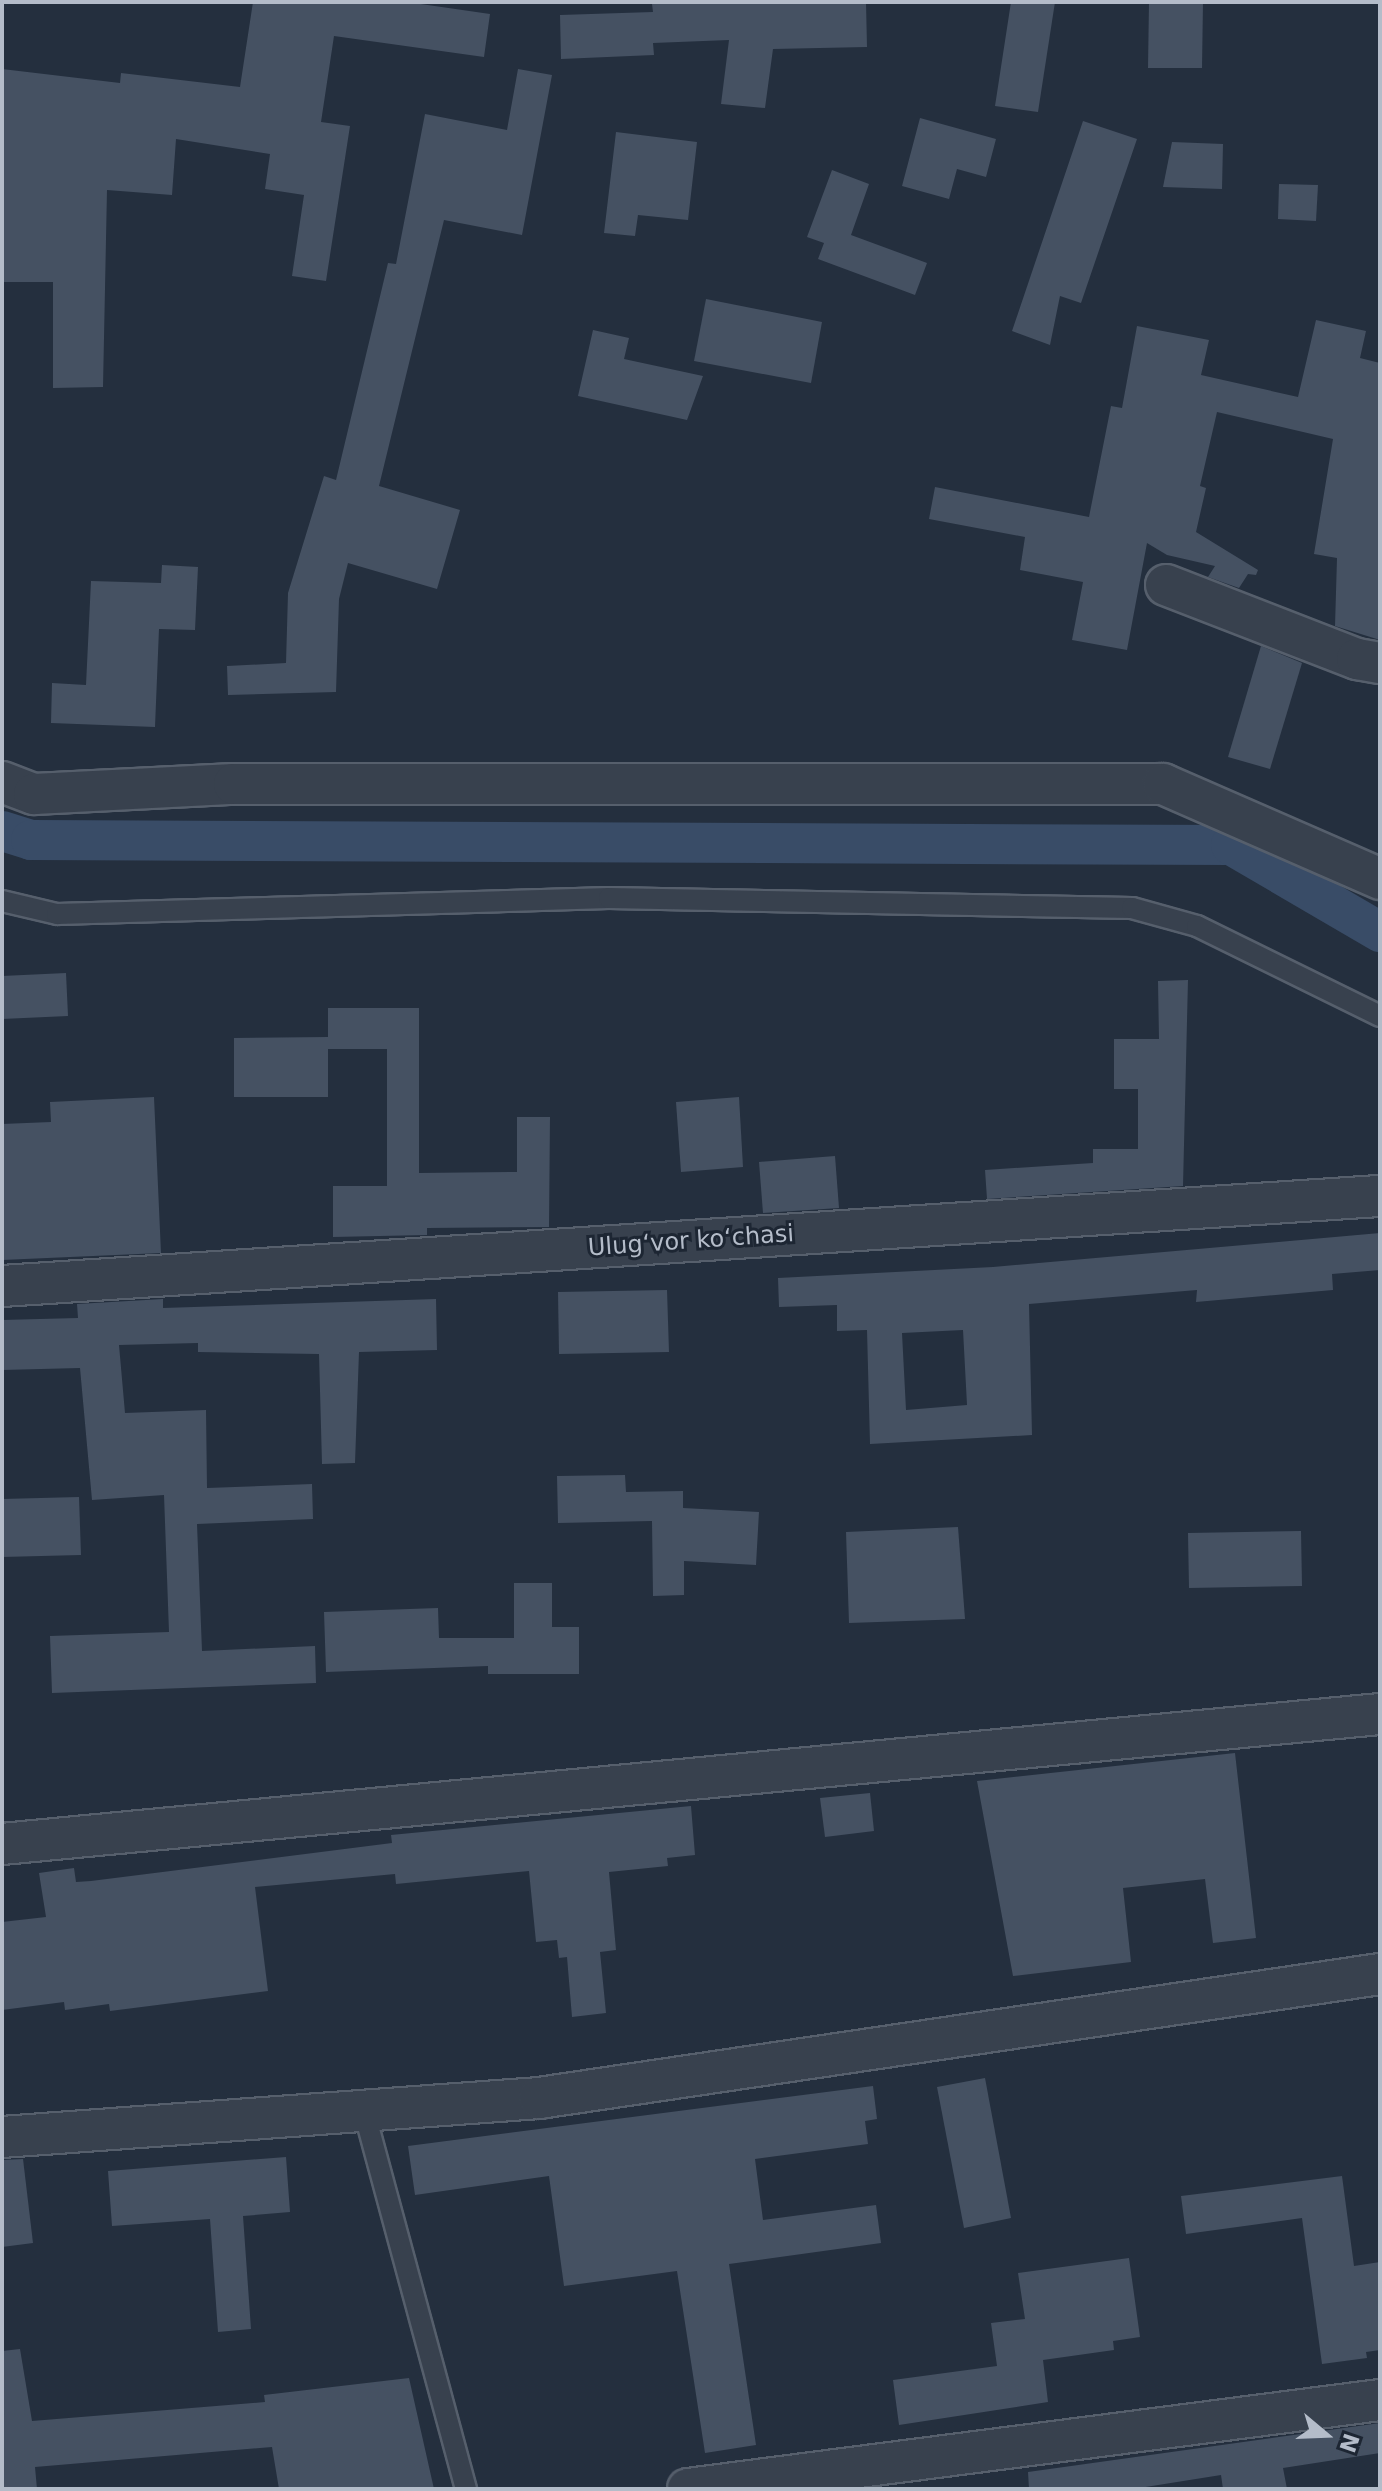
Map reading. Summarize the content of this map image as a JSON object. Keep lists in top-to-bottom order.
{
  "streets": {
    "street": ["Ulugʻvor koʻchasi"]
  },
  "north": "right"
}
